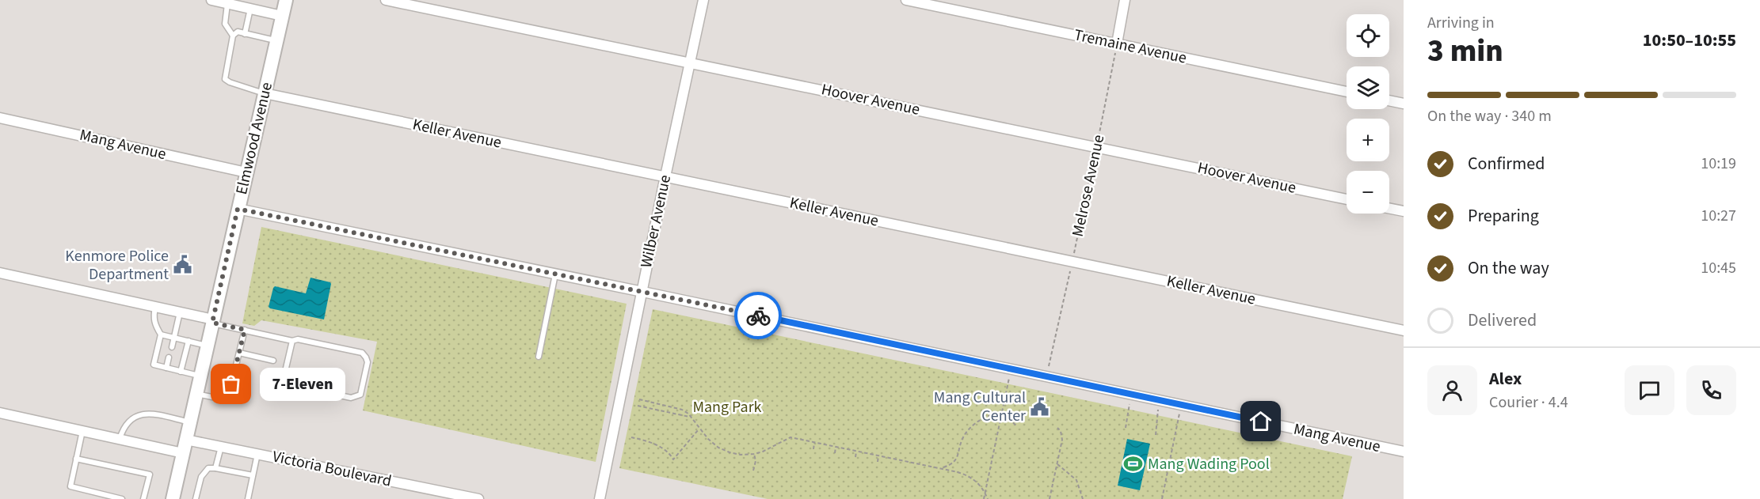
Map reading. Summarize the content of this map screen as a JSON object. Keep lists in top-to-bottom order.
{
  "streets": {
    "street": [
      "Tremaine Avenue",
      "Hoover Avenue",
      "Keller Avenue",
      "Elmwood Avenue",
      "Mang Avenue",
      "Wilber Avenue",
      "Victoria Boulevard"
    ],
    "path": ["Melrose Avenue"]
  },
  "crossings": [
    ["Tremaine Avenue", "Melrose Avenue"],
    ["Hoover Avenue", "Melrose Avenue"],
    ["Hoover Avenue", "Wilber Avenue"],
    ["Keller Avenue", "Elmwood Avenue"],
    ["Keller Avenue", "Melrose Avenue"],
    ["Keller Avenue", "Wilber Avenue"],
    ["Elmwood Avenue", "Mang Avenue"],
    ["Elmwood Avenue", "Victoria Boulevard"],
    ["Mang Avenue", "Wilber Avenue"]
  ],
  "parks": ["Mang Park"],
  "places": {
    "public building": ["Kenmore Police Department", "Mang Cultural Center"],
    "other": ["7-Eleven"],
    "sports": ["Mang Wading Pool"]
  },
  "page": {
    "heading": ["3 min", "Arriving in", "10:50–10:55"],
    "panel": ["Alex", "Courier · 4.4"],
    "map_buttons": ["+", "−"],
    "bar": "On the way · 340 m",
    "list": [
      ["Confirmed", "10:19"],
      ["Preparing", "10:27"],
      ["On the way", "10:45"],
      "Delivered"
    ],
    "bubble": "7-Eleven"
  }
}
